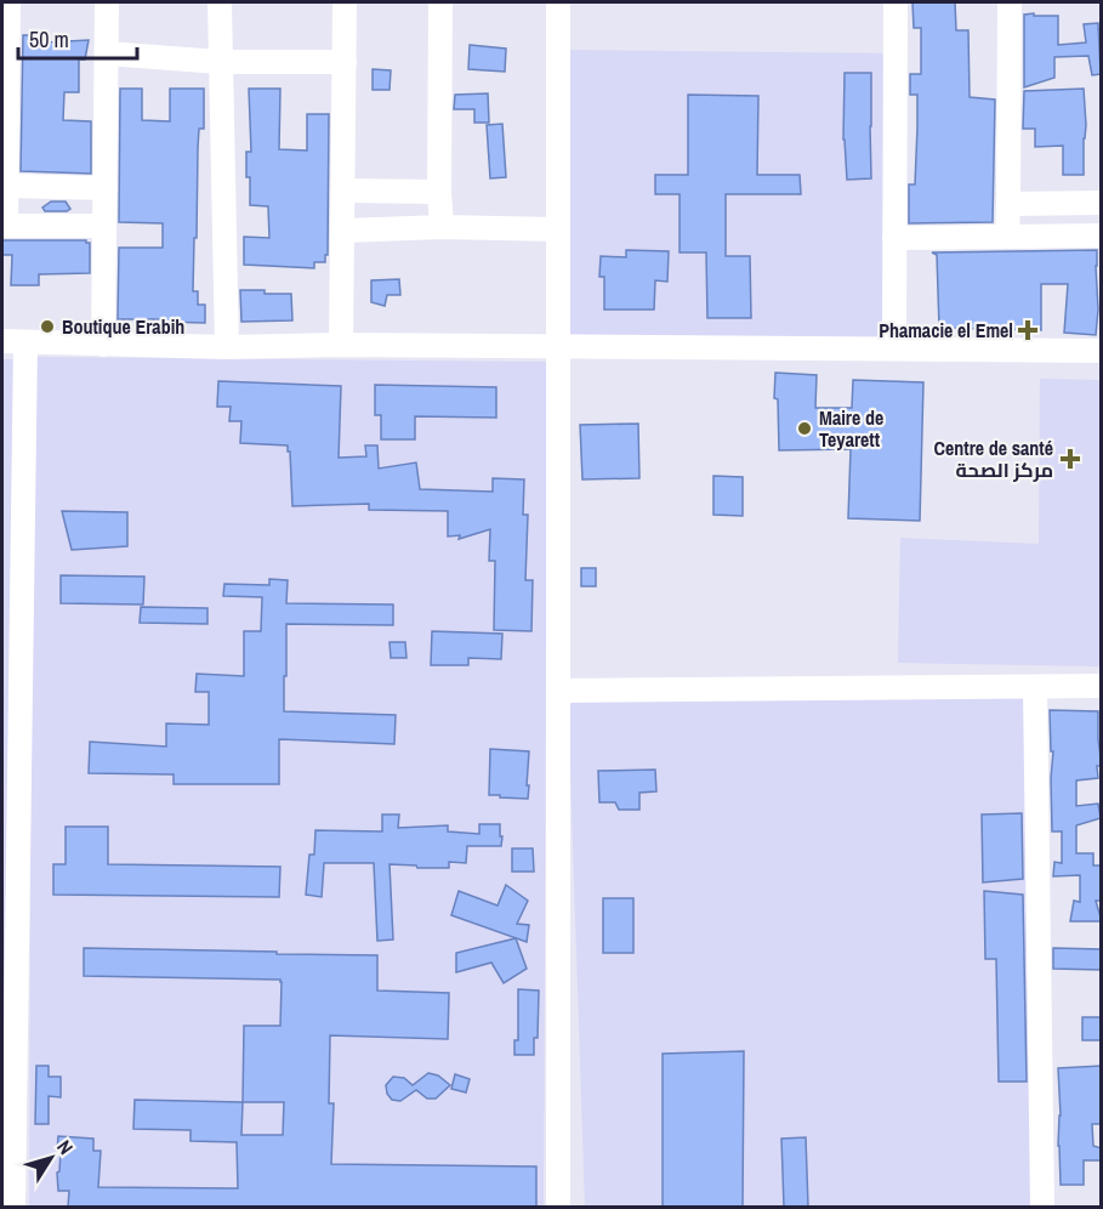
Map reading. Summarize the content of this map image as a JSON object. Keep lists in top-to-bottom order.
{
  "places": {
    "other": ["Boutique Erabih", "Maire de Teyarett"],
    "health": ["Phamacie el Emel", "Centre de santé مركز الصحة"]
  },
  "scale_bar": "50 m",
  "north": "top right"
}
